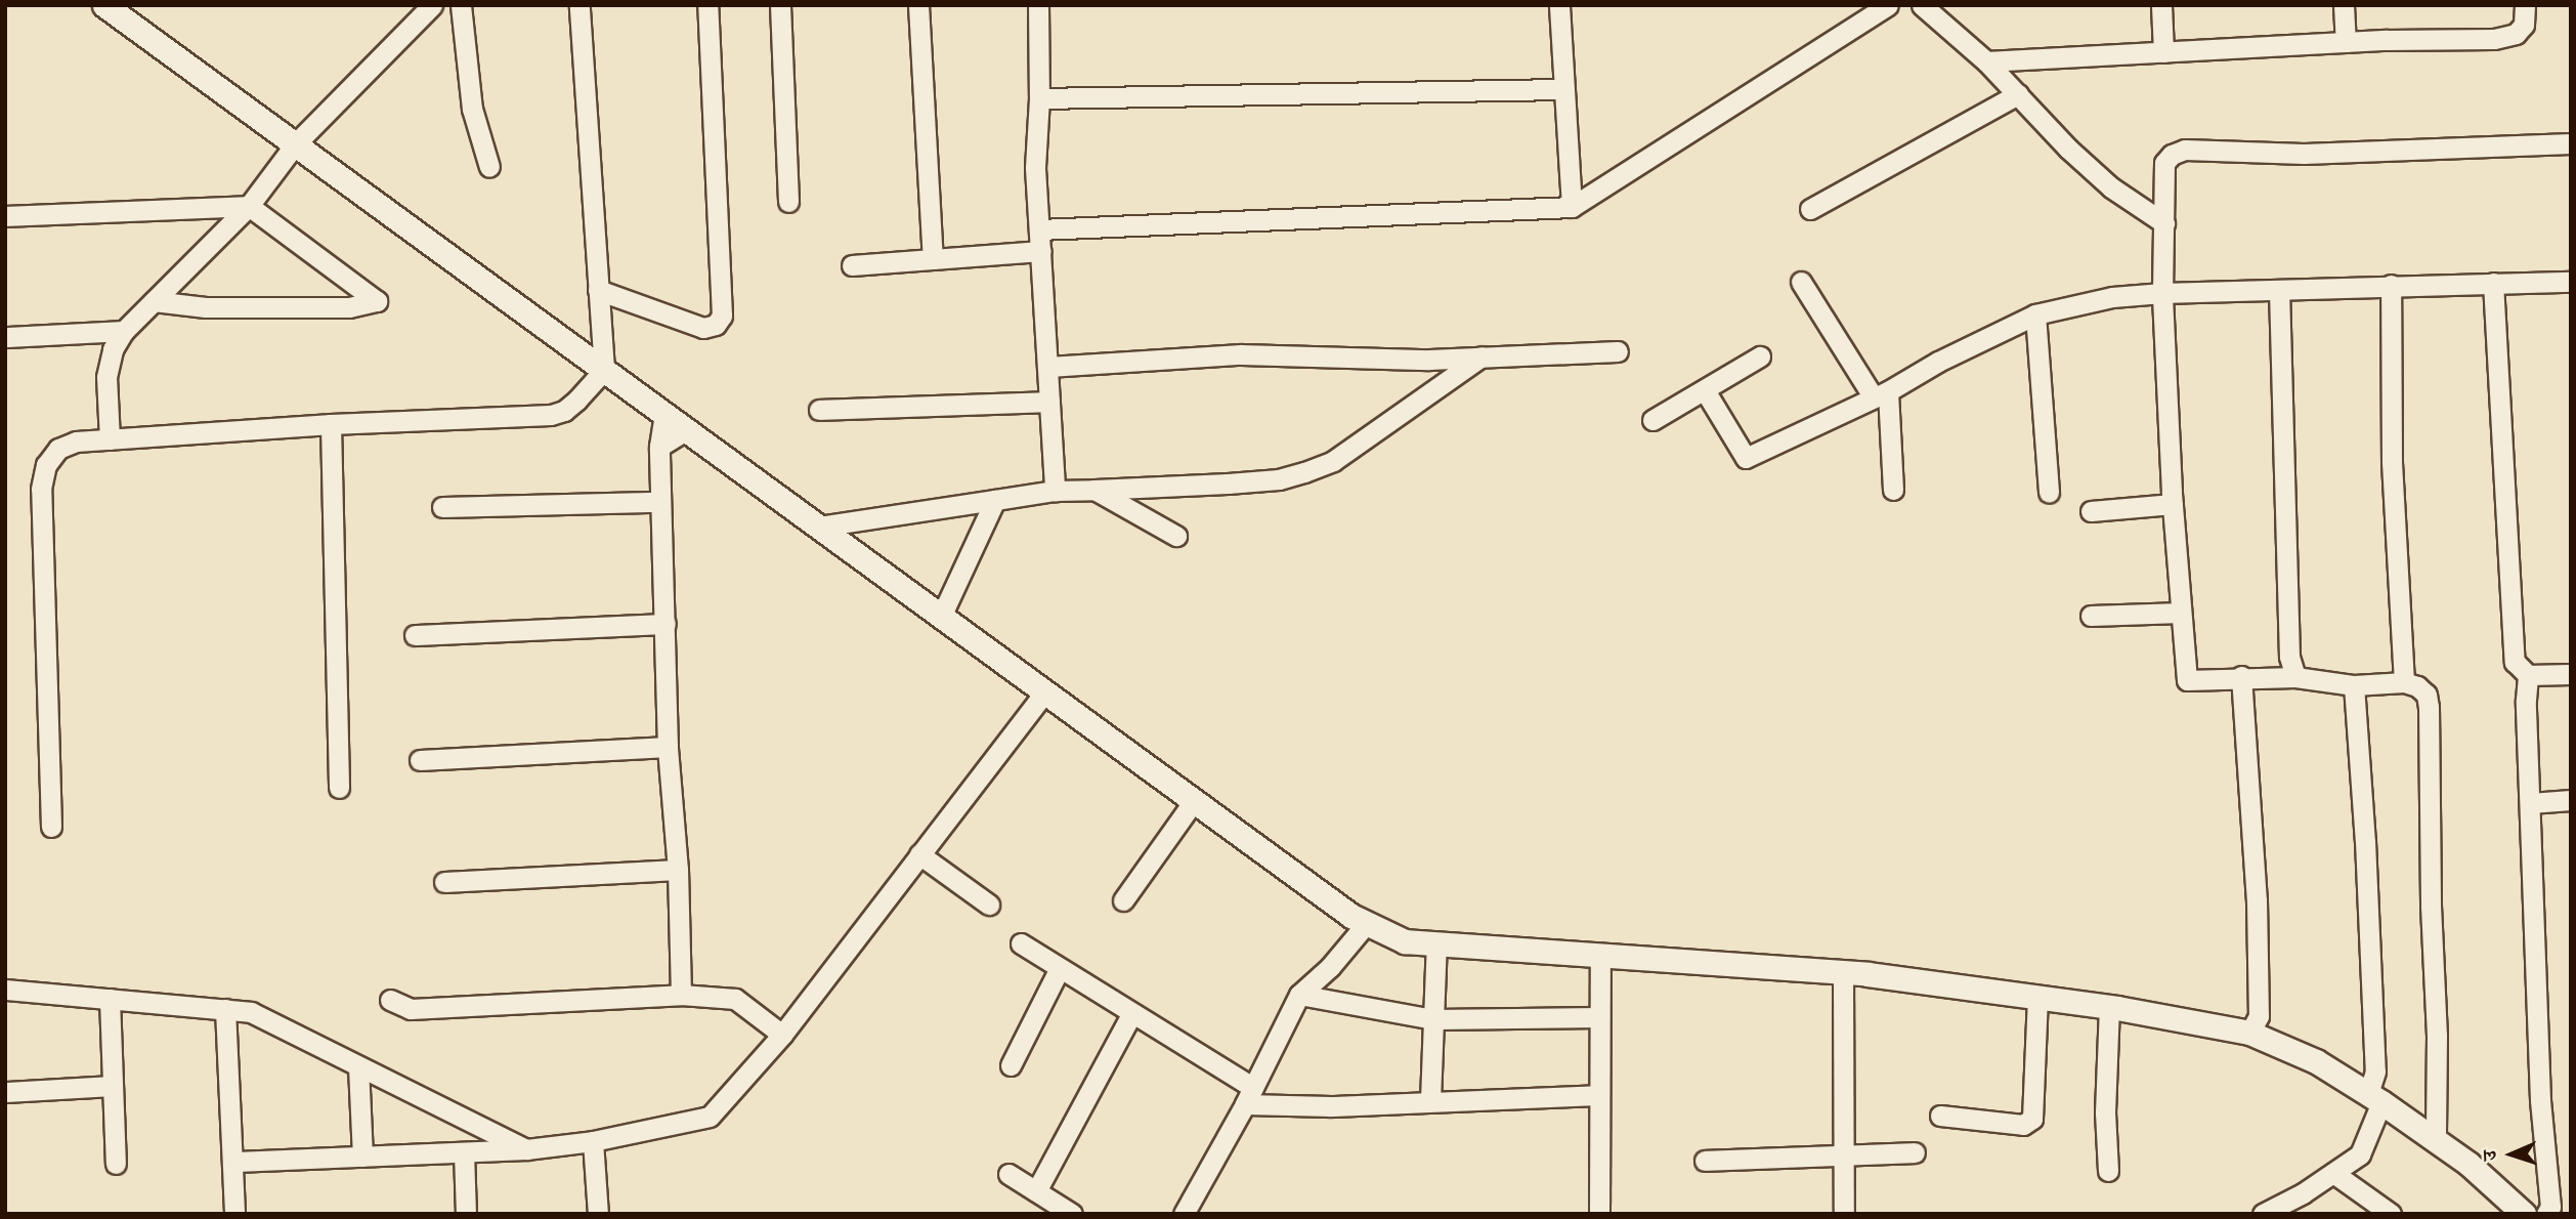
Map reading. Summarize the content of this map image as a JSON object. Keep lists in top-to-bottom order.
{
  "north": "left"
}
